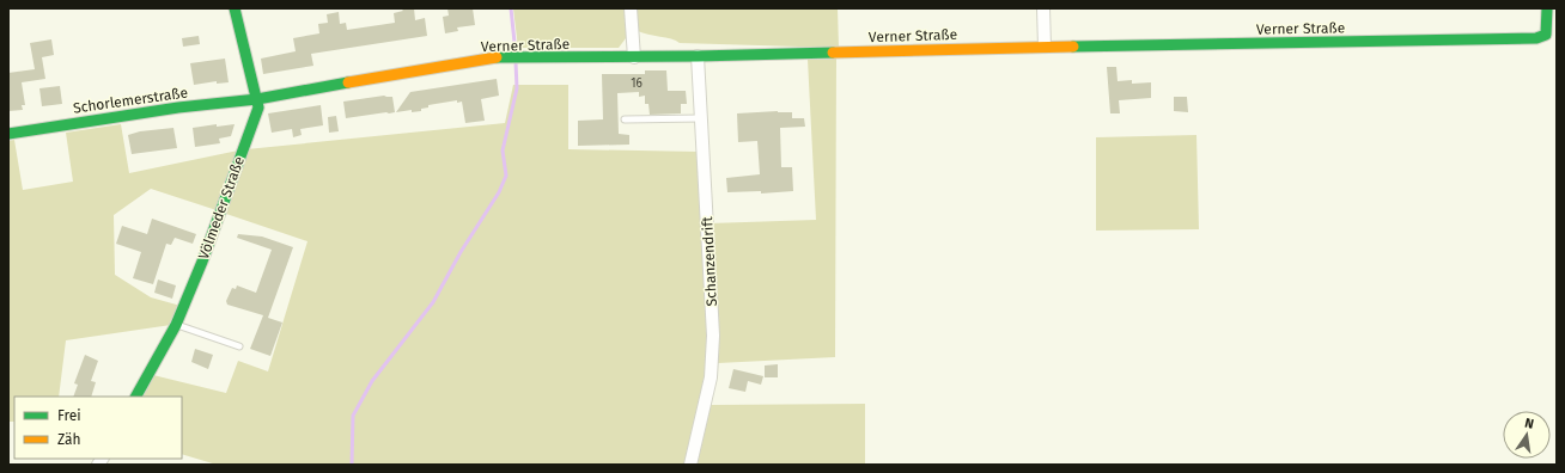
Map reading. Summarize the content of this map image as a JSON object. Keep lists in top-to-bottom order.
{
  "streets": {
    "street": [
      "Verner Straße",
      "Schorlemerstraße",
      "Völmeder Straße",
      "Schanzendrift"
    ]
  },
  "crossings": [
    ["Verner Straße", "Schorlemerstraße"],
    ["Verner Straße", "Völmeder Straße"],
    ["Verner Straße", "Schanzendrift"],
    ["Schorlemerstraße", "Völmeder Straße"]
  ],
  "house_numbers": ["16"],
  "legend": ["Frei", "Zäh"],
  "north": "top"
}
